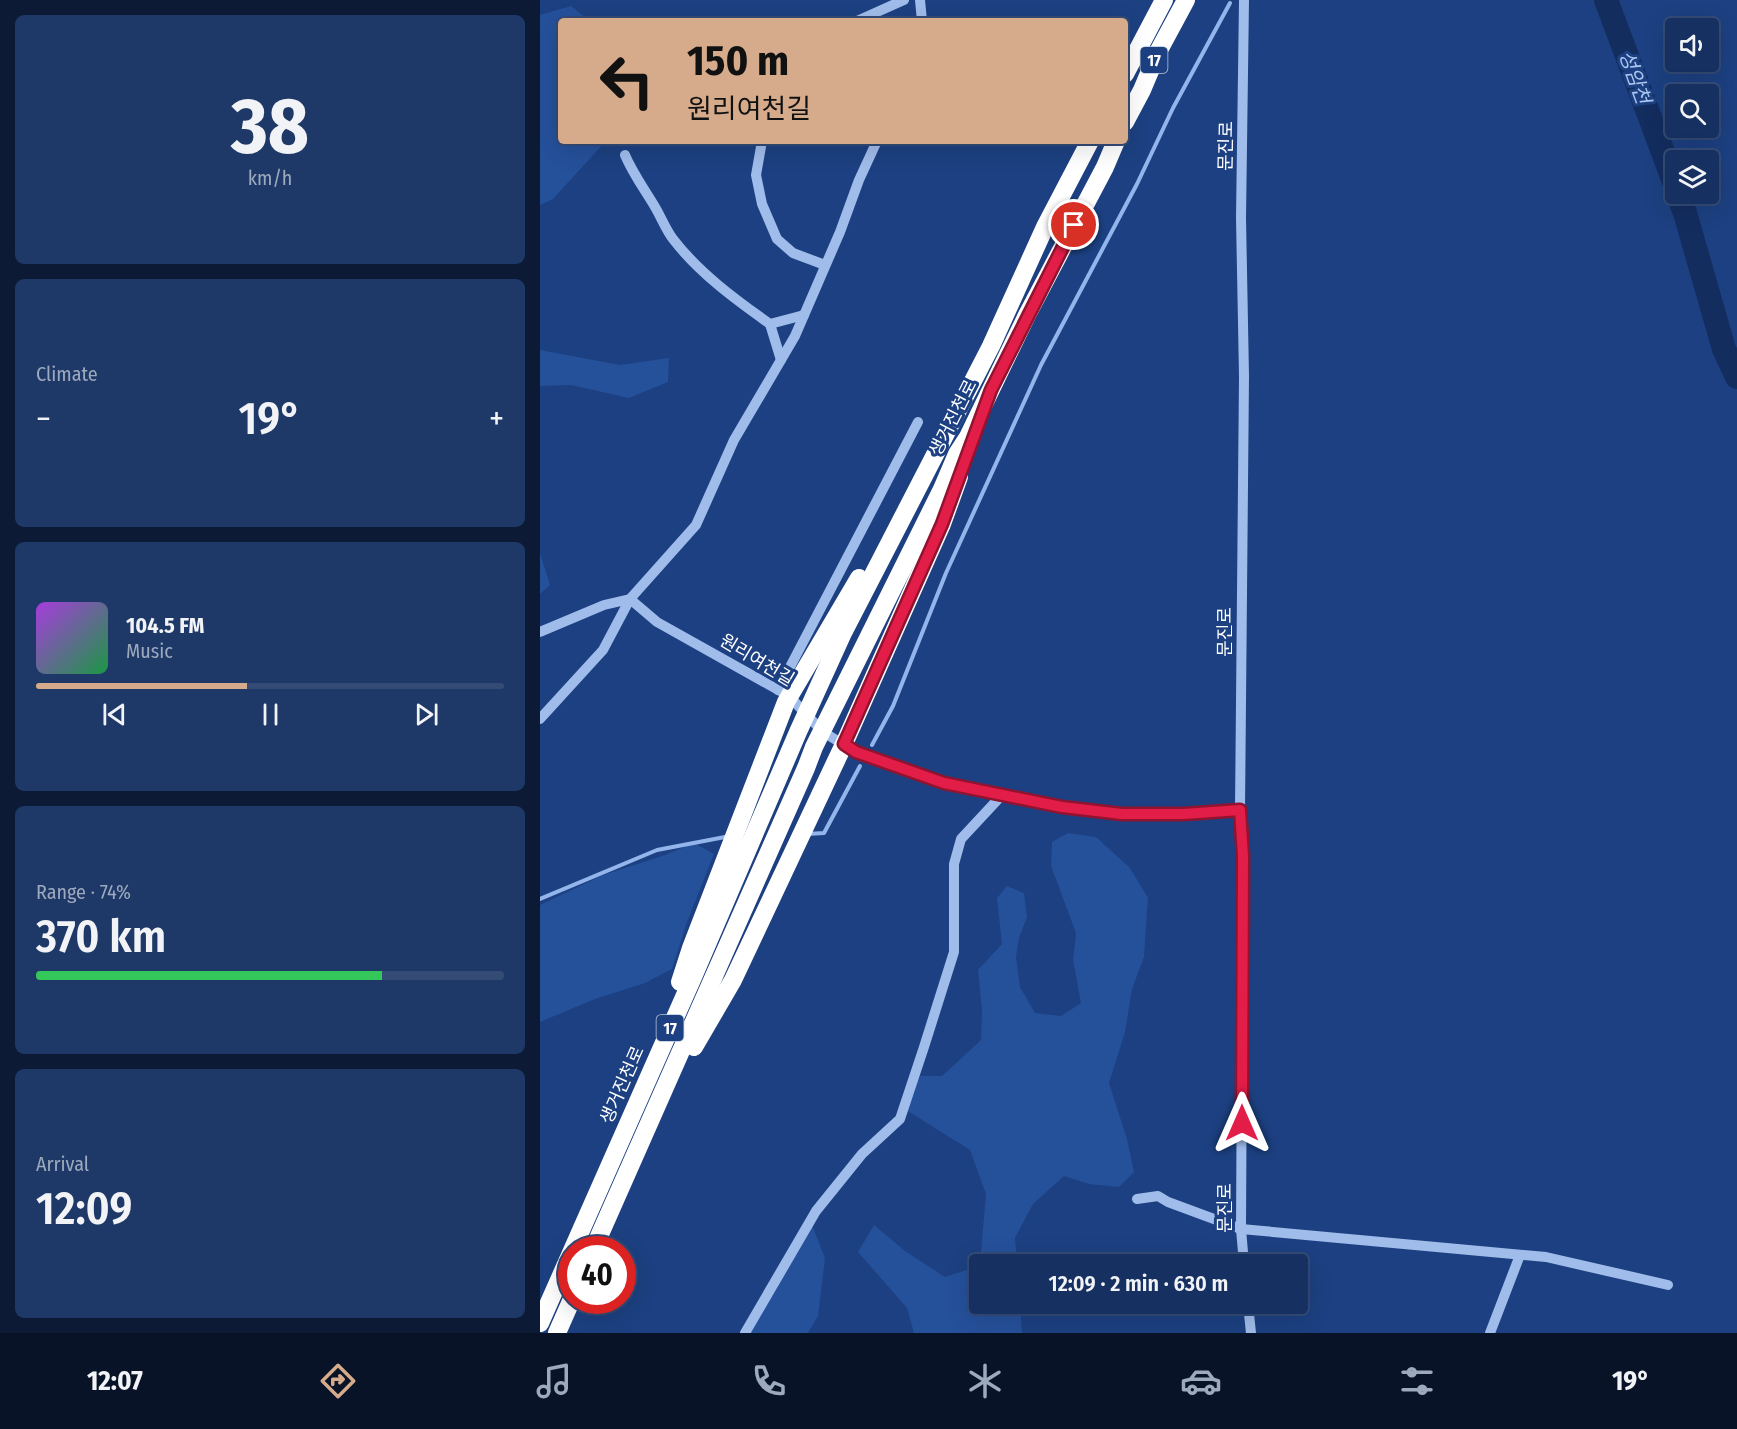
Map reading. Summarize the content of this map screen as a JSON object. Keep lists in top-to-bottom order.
{
  "streets": {
    "highway": ["17", "생거진천로"],
    "street": ["문진로", "원리여천길"]
  },
  "crossings": [
    ["17", "생거진천로"],
    ["문진로", "원리여천길"]
  ],
  "water": ["성암천"],
  "page": {
    "tile": [
      ["38", "km/h"],
      "Climate",
      ["Range · 74%", "370 km"],
      ["Arrival", "12:09"]
    ],
    "turn": ["150 m", "원리여천길"],
    "heat": ["−", "19°", "+"],
    "song": ["104.5 FM", "Music"],
    "limit": "40",
    "trip": "12:09 · 2 min · 630 m",
    "tabs": ["12:07", "19°"]
  }
}
